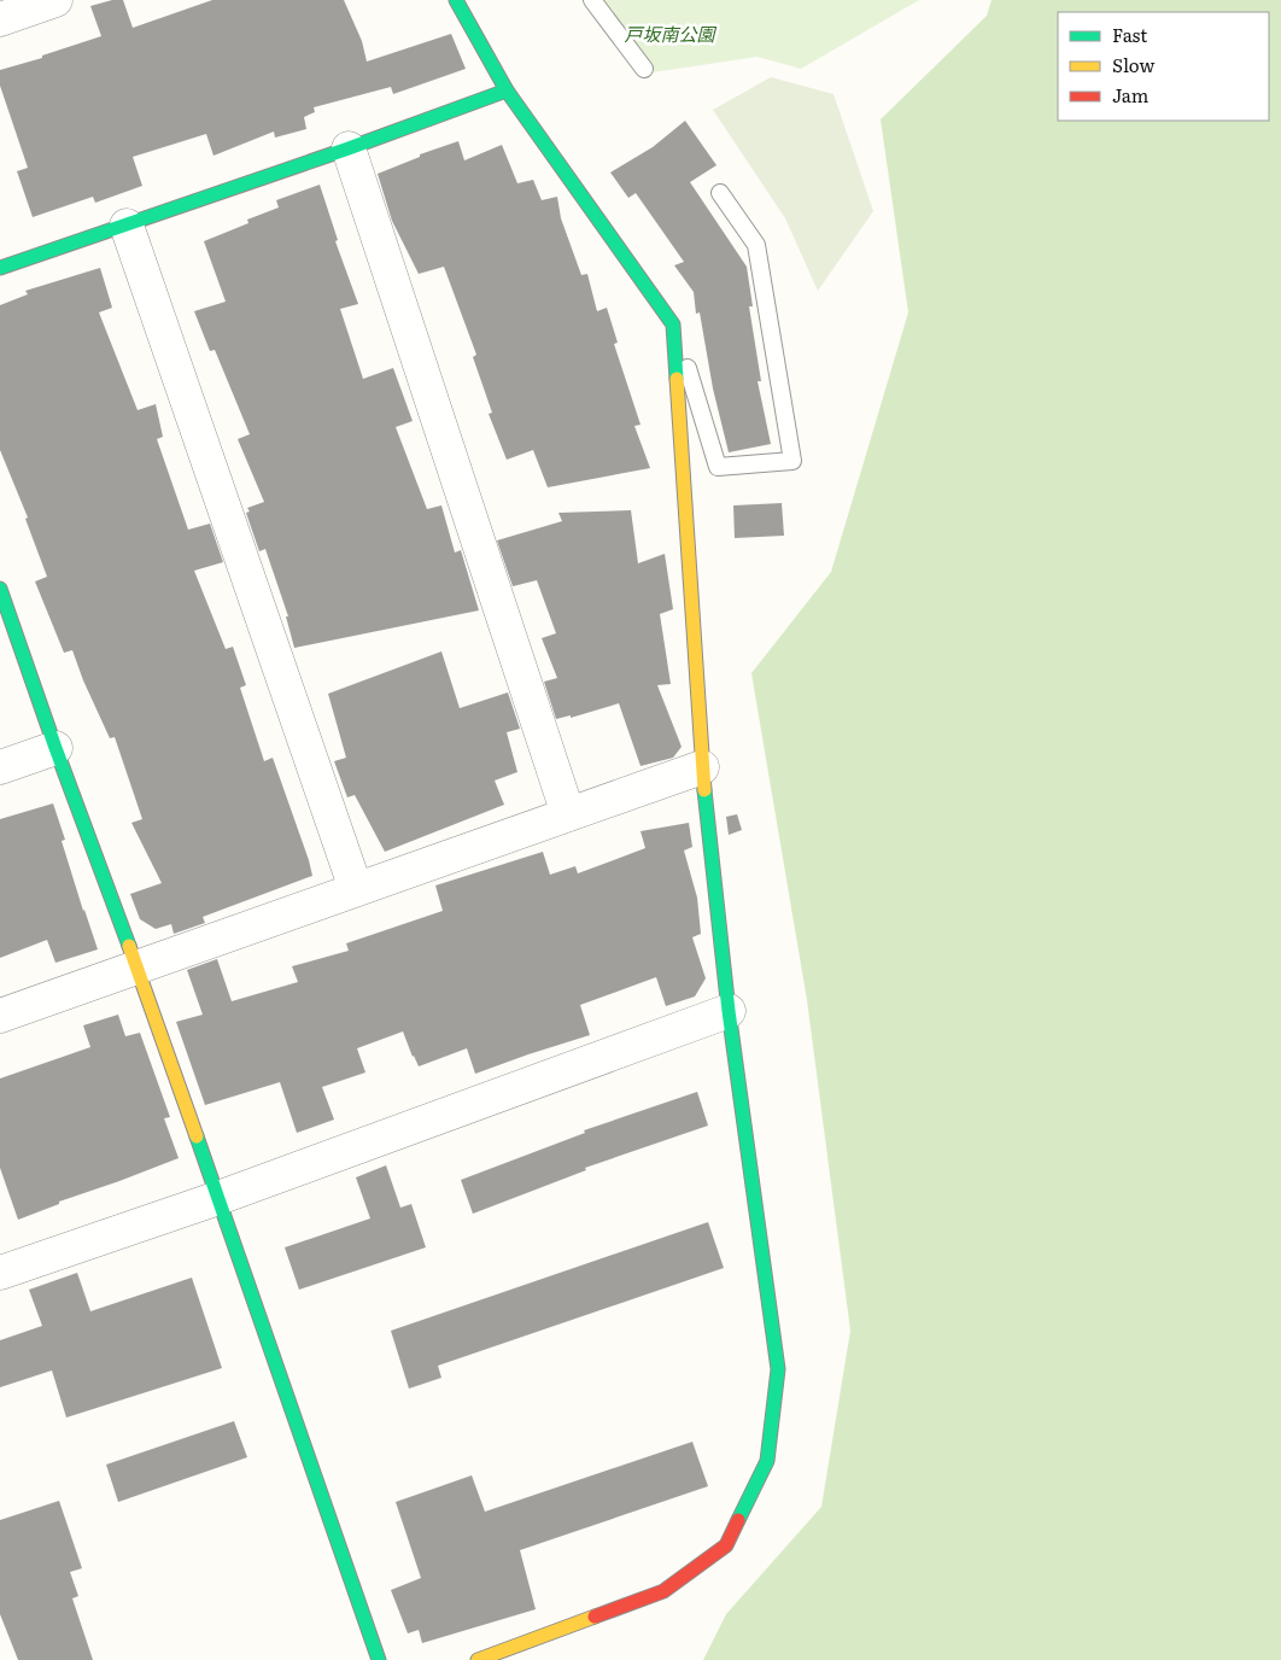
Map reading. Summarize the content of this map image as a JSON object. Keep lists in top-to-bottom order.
{
  "parks": ["戸坂南公園"],
  "legend": ["Fast", "Slow", "Jam"]
}
